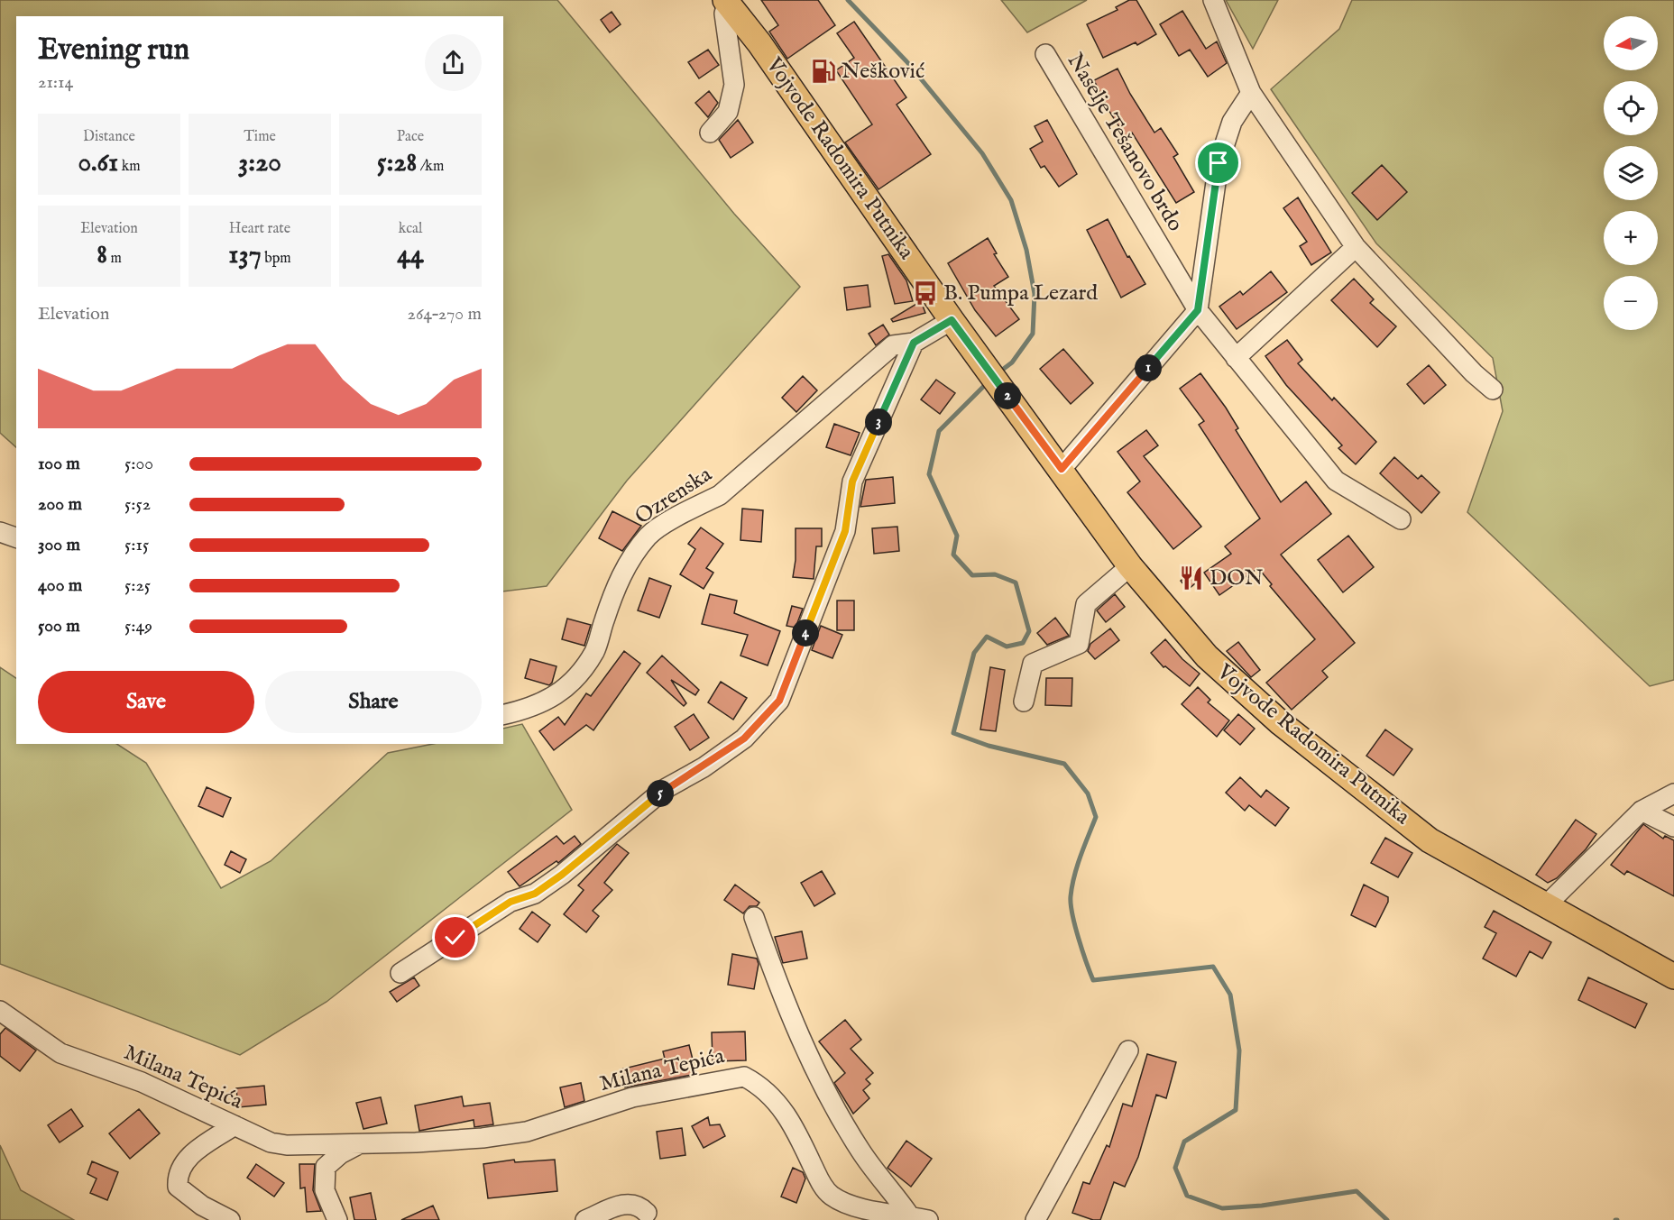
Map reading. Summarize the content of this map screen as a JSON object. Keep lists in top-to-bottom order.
{
  "streets": {
    "main road": ["Vojvode Radomira Putnika"],
    "street": ["Naselje Tešanovo brdo", "Ozrenska", "Milana Tepića"]
  },
  "places": {
    "fuel station": ["Nešković"],
    "bus stop": ["B. Pumpa Lezard"],
    "restaurant": ["DON"]
  },
  "north": "left",
  "page": {
    "map_buttons": ["+", "−"],
    "heading": ["Evening run", "21:14"],
    "stats": [
      ["Distance", "0.61 km"],
      ["Time", "3:20"],
      ["Pace", "5:28 /km"],
      ["Elevation", "8 m"],
      ["Heart rate", "137 bpm"],
      ["kcal", "44"]
    ],
    "chart": ["Elevation", "264–270 m"],
    "pins": [
      "1",
      "2",
      "3",
      "4",
      "5"
    ],
    "list": [
      {
        "name": "100 m",
        "note": "5:00"
      },
      {
        "name": "200 m",
        "note": "5:52"
      },
      {
        "name": "300 m",
        "note": "5:15"
      },
      {
        "name": "400 m",
        "note": "5:25"
      },
      {
        "name": "500 m",
        "note": "5:49"
      }
    ],
    "buttons": ["Save", "Share"]
  }
}
